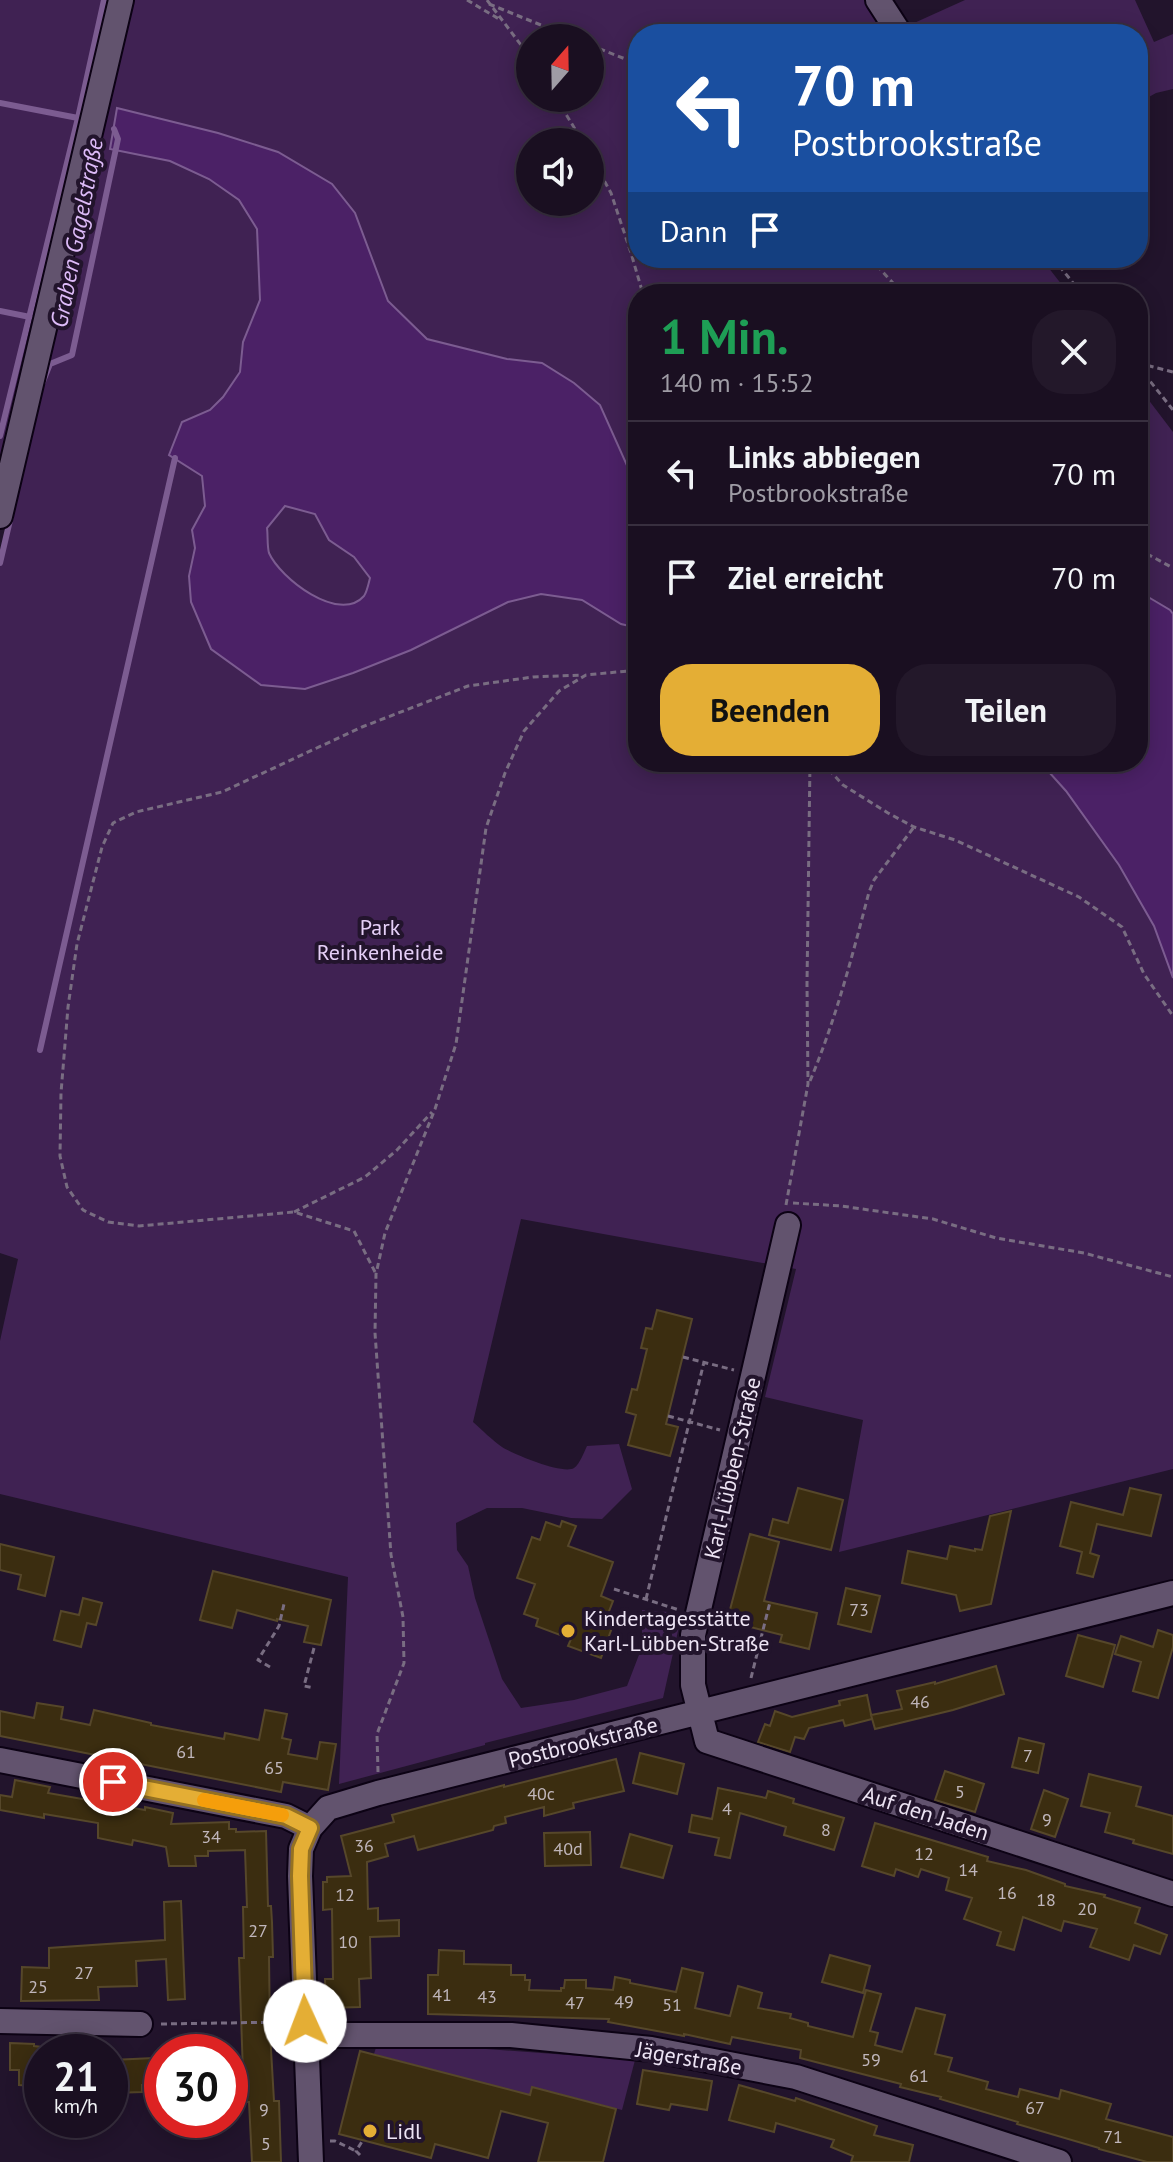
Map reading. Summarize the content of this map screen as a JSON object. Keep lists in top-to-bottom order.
{
  "streets": {
    "street": [
      "Karl-Lübben-Straße",
      "Postbrookstraße",
      "Auf den Jaden",
      "Jägerstraße"
    ]
  },
  "crossings": [
    ["Karl-Lübben-Straße", "Postbrookstraße"],
    ["Karl-Lübben-Straße", "Auf den Jaden"],
    ["Postbrookstraße", "Auf den Jaden"]
  ],
  "water": ["Graben Gagelstraße"],
  "parks": ["Park Reinkenheide"],
  "places": ["Kindertagesstätte Karl-Lübben-Straße", "Lidl"],
  "house_numbers": [
    "73",
    "46",
    "61",
    "7",
    "65",
    "5",
    "40c",
    "4",
    "9",
    "8",
    "34",
    "36",
    "40d",
    "12",
    "14",
    "16",
    "12",
    "18",
    "20",
    "27",
    "10",
    "27",
    "25",
    "41",
    "43",
    "49",
    "47",
    "51",
    "59",
    "61",
    "67",
    "9",
    "71",
    "5"
  ],
  "north": "top",
  "page": {
    "turn": ["70 m", "Postbrookstraße"],
    "then": "Dann",
    "heading": ["1 Min.", "140 m · 15:52"],
    "list": [
      {
        "name": "Links abbiegen",
        "note": "Postbrookstraße",
        "value": "70 m"
      },
      {
        "name": "Ziel erreicht",
        "value": "70 m"
      }
    ],
    "buttons": ["Beenden", "Teilen"],
    "speed": "21 km/h",
    "limit": "30"
  }
}
